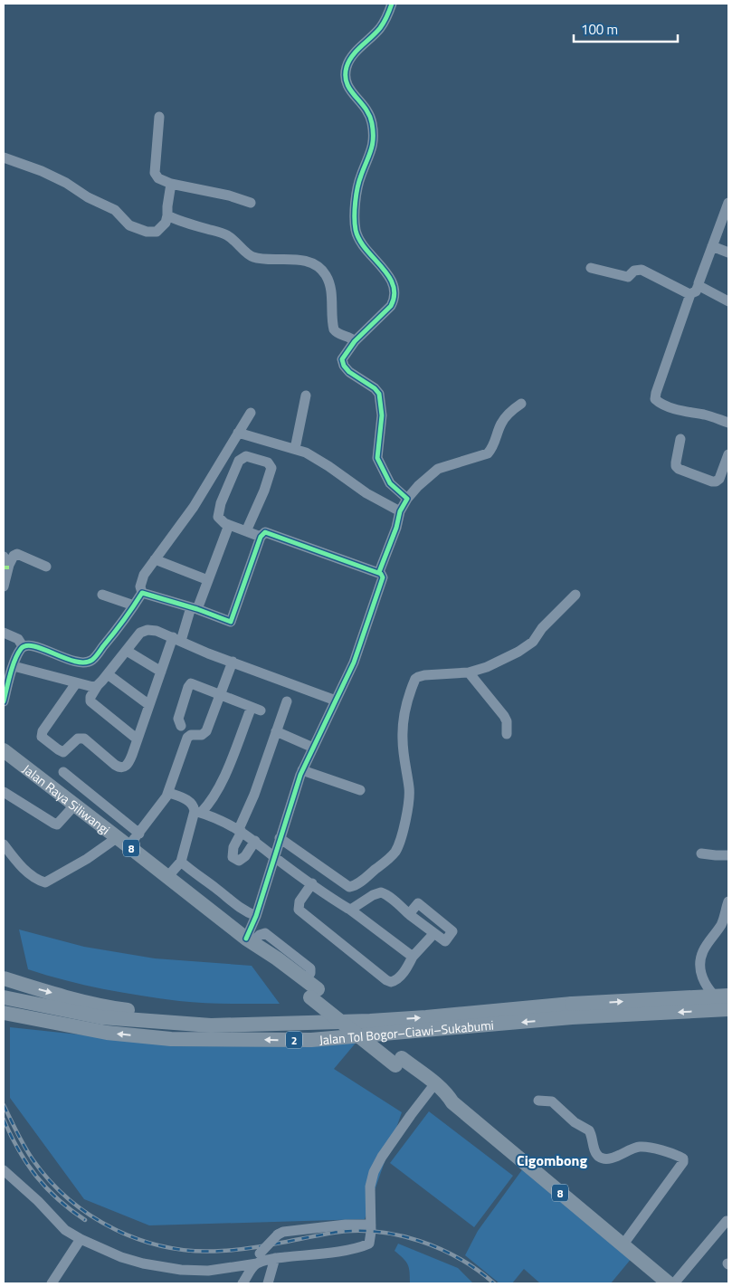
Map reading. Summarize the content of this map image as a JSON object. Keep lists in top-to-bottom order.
{
  "streets": {
    "highway": [
      "Jalan Raya Siliwangi",
      "8",
      "Jalan Tol Bogor–Ciawi–Sukabumi",
      "2"
    ]
  },
  "districts": ["Cigombong"],
  "scale_bar": "100 m"
}
